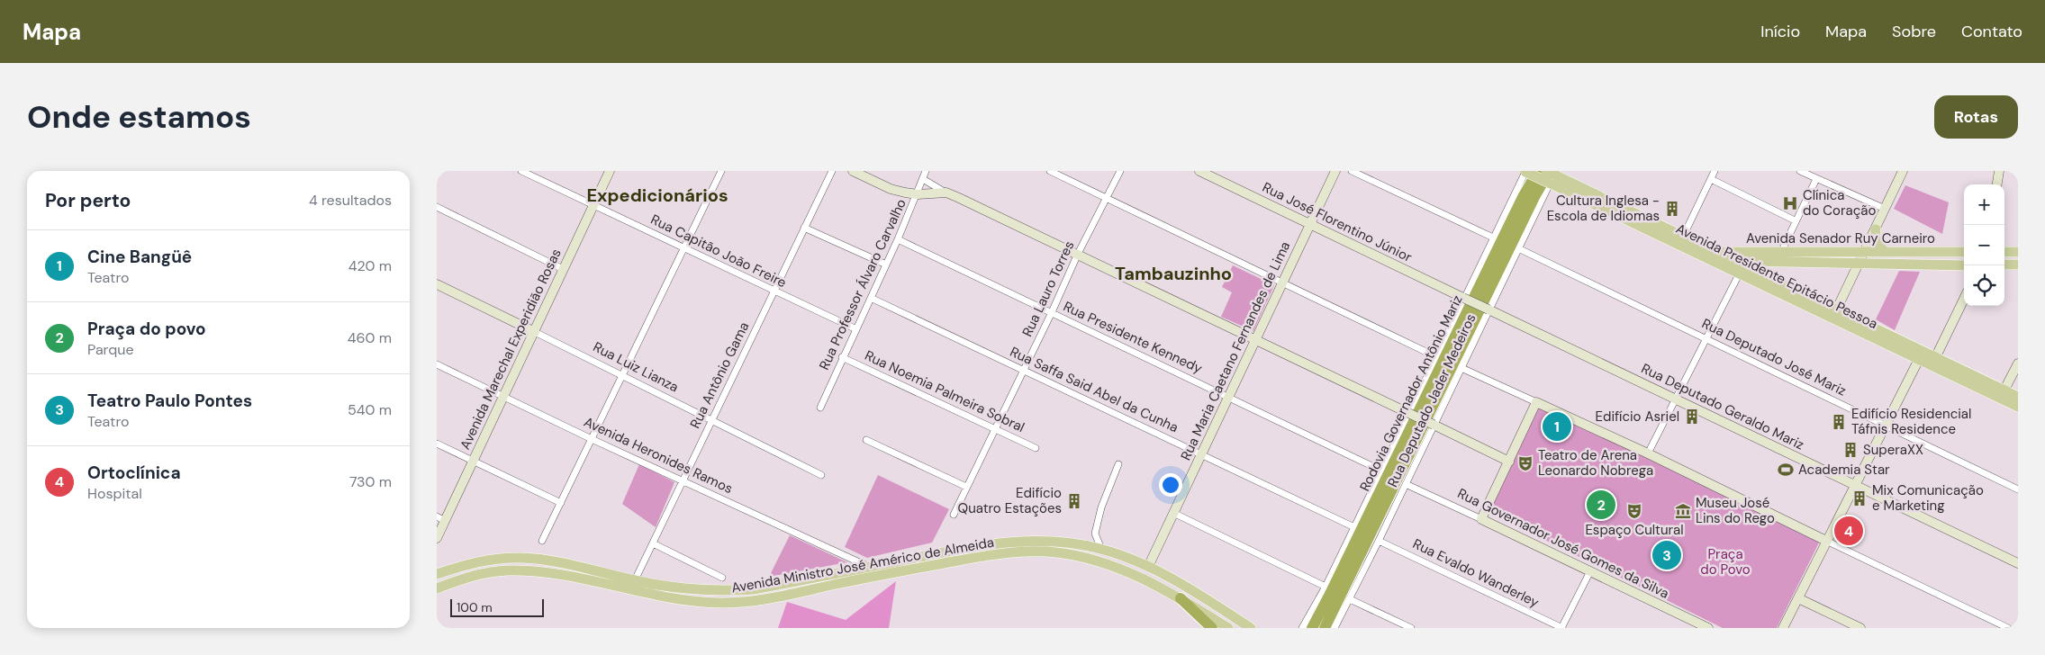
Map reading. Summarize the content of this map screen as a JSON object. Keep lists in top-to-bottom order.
{
  "streets": {
    "highway": ["Rodovia Governador Antônio Mariz"],
    "main road": ["Avenida Senador Ruy Carneiro", "Avenida Presidente Epitácio Pessoa", "Avenida Ministro José Américo de Almeida"],
    "street": [
      "Rua José Florentino Júnior",
      "Rua Capitão João Freire",
      "Rua Professor Álvaro Carvalho",
      "Rua Lauro Torres",
      "Rua Presidente Kennedy",
      "Avenida Marechal Experidião Rosas",
      "Rua Maria Caetano Fernandes de Lima",
      "Rua Deputado José Mariz",
      "Rua Luiz Lianza",
      "Rua Antônio Gama",
      "Rua Saffa Said Abel da Cunha",
      "Rua Noemia Palmeira Sobral",
      "Rua Deputado Jader Medeiros",
      "Rua Deputado Geraldo Mariz",
      "Avenida Heronides Ramos",
      "Rua Governador José Gomes da Silva",
      "Rua Evaldo Wanderley"
    ]
  },
  "crossings": [
    ["Rua José Florentino Júnior", "Rua Maria Caetano Fernandes de Lima"],
    ["Rua José Florentino Júnior", "Rua Deputado Jader Medeiros"],
    ["Rua José Florentino Júnior", "Rua Deputado Geraldo Mariz"],
    ["Avenida Senador Ruy Carneiro", "Avenida Presidente Epitácio Pessoa"],
    ["Rua Capitão João Freire", "Rua Professor Álvaro Carvalho"],
    ["Rua Capitão João Freire", "Avenida Marechal Experidião Rosas"],
    ["Rua Capitão João Freire", "Rua Antônio Gama"],
    ["Avenida Presidente Epitácio Pessoa", "Rodovia Governador Antônio Mariz"],
    ["Avenida Presidente Epitácio Pessoa", "Rua Deputado Jader Medeiros"],
    ["Rua Professor Álvaro Carvalho", "Rua Presidente Kennedy"],
    ["Rua Professor Álvaro Carvalho", "Rua Saffa Said Abel da Cunha"],
    ["Rua Professor Álvaro Carvalho", "Rua Noemia Palmeira Sobral"],
    ["Rua Lauro Torres", "Rua Presidente Kennedy"],
    ["Rua Lauro Torres", "Rua Saffa Said Abel da Cunha"],
    ["Rua Lauro Torres", "Rua Noemia Palmeira Sobral"],
    ["Rua Presidente Kennedy", "Rua Maria Caetano Fernandes de Lima"],
    ["Rua Presidente Kennedy", "Rua Deputado Jader Medeiros"],
    ["Avenida Marechal Experidião Rosas", "Rua Luiz Lianza"],
    ["Avenida Marechal Experidião Rosas", "Avenida Heronides Ramos"],
    ["Rua Maria Caetano Fernandes de Lima", "Rua Saffa Said Abel da Cunha"],
    ["Rua Maria Caetano Fernandes de Lima", "Avenida Ministro José Américo de Almeida"],
    ["Rua Deputado José Mariz", "Rua Deputado Jader Medeiros"],
    ["Rua Luiz Lianza", "Rua Antônio Gama"],
    ["Rua Antônio Gama", "Avenida Heronides Ramos"],
    ["Rua Antônio Gama", "Avenida Ministro José Américo de Almeida"],
    ["Rua Saffa Said Abel da Cunha", "Rua Deputado Jader Medeiros"],
    ["Rodovia Governador Antônio Mariz", "Rua Deputado Jader Medeiros"],
    ["Rua Deputado Jader Medeiros", "Rua Deputado Geraldo Mariz"],
    ["Rua Deputado Jader Medeiros", "Rua Governador José Gomes da Silva"],
    ["Rua Deputado Jader Medeiros", "Rua Evaldo Wanderley"],
    ["Avenida Heronides Ramos", "Avenida Ministro José Américo de Almeida"]
  ],
  "districts": ["Expedicionários", "Tambauzinho"],
  "parks": ["Praça do Povo"],
  "places": {
    "hospital": ["Clínica do Coração"],
    "building": [
      "Cultura Inglesa - Escola de Idiomas",
      "Edifício Asriel",
      "Edifício Residencial Táfnis Residence",
      "SuperaXX",
      "Mix Comunicação e Marketing",
      "Edifício Quatro Estações"
    ],
    "theatre": ["Teatro de Arena Leonardo Nobrega", "Espaço Cultural"],
    "sports": ["Academia Star"],
    "museum": ["Museu José Lins do Rego"]
  },
  "scale_bar": "100 m",
  "page": {
    "header": "Mapa",
    "nav": [
      "Início",
      "Mapa",
      "Sobre",
      "Contato"
    ],
    "buttons": "Rotas",
    "title": "Onde estamos",
    "heading": ["Por perto", "4 resultados"],
    "map_buttons": ["+", "−"],
    "list": [
      {
        "mark": "1",
        "name": "Cine Bangüê",
        "note": "Teatro",
        "value": "420 m"
      },
      {
        "mark": "2",
        "name": "Praça do povo",
        "note": "Parque",
        "value": "460 m"
      },
      {
        "mark": "3",
        "name": "Teatro Paulo Pontes",
        "note": "Teatro",
        "value": "540 m"
      },
      {
        "mark": "4",
        "name": "Ortoclínica",
        "note": "Hospital",
        "value": "730 m"
      }
    ],
    "pins": [
      "1",
      "2",
      "4",
      "3"
    ],
    "scale": "100 m"
  }
}
